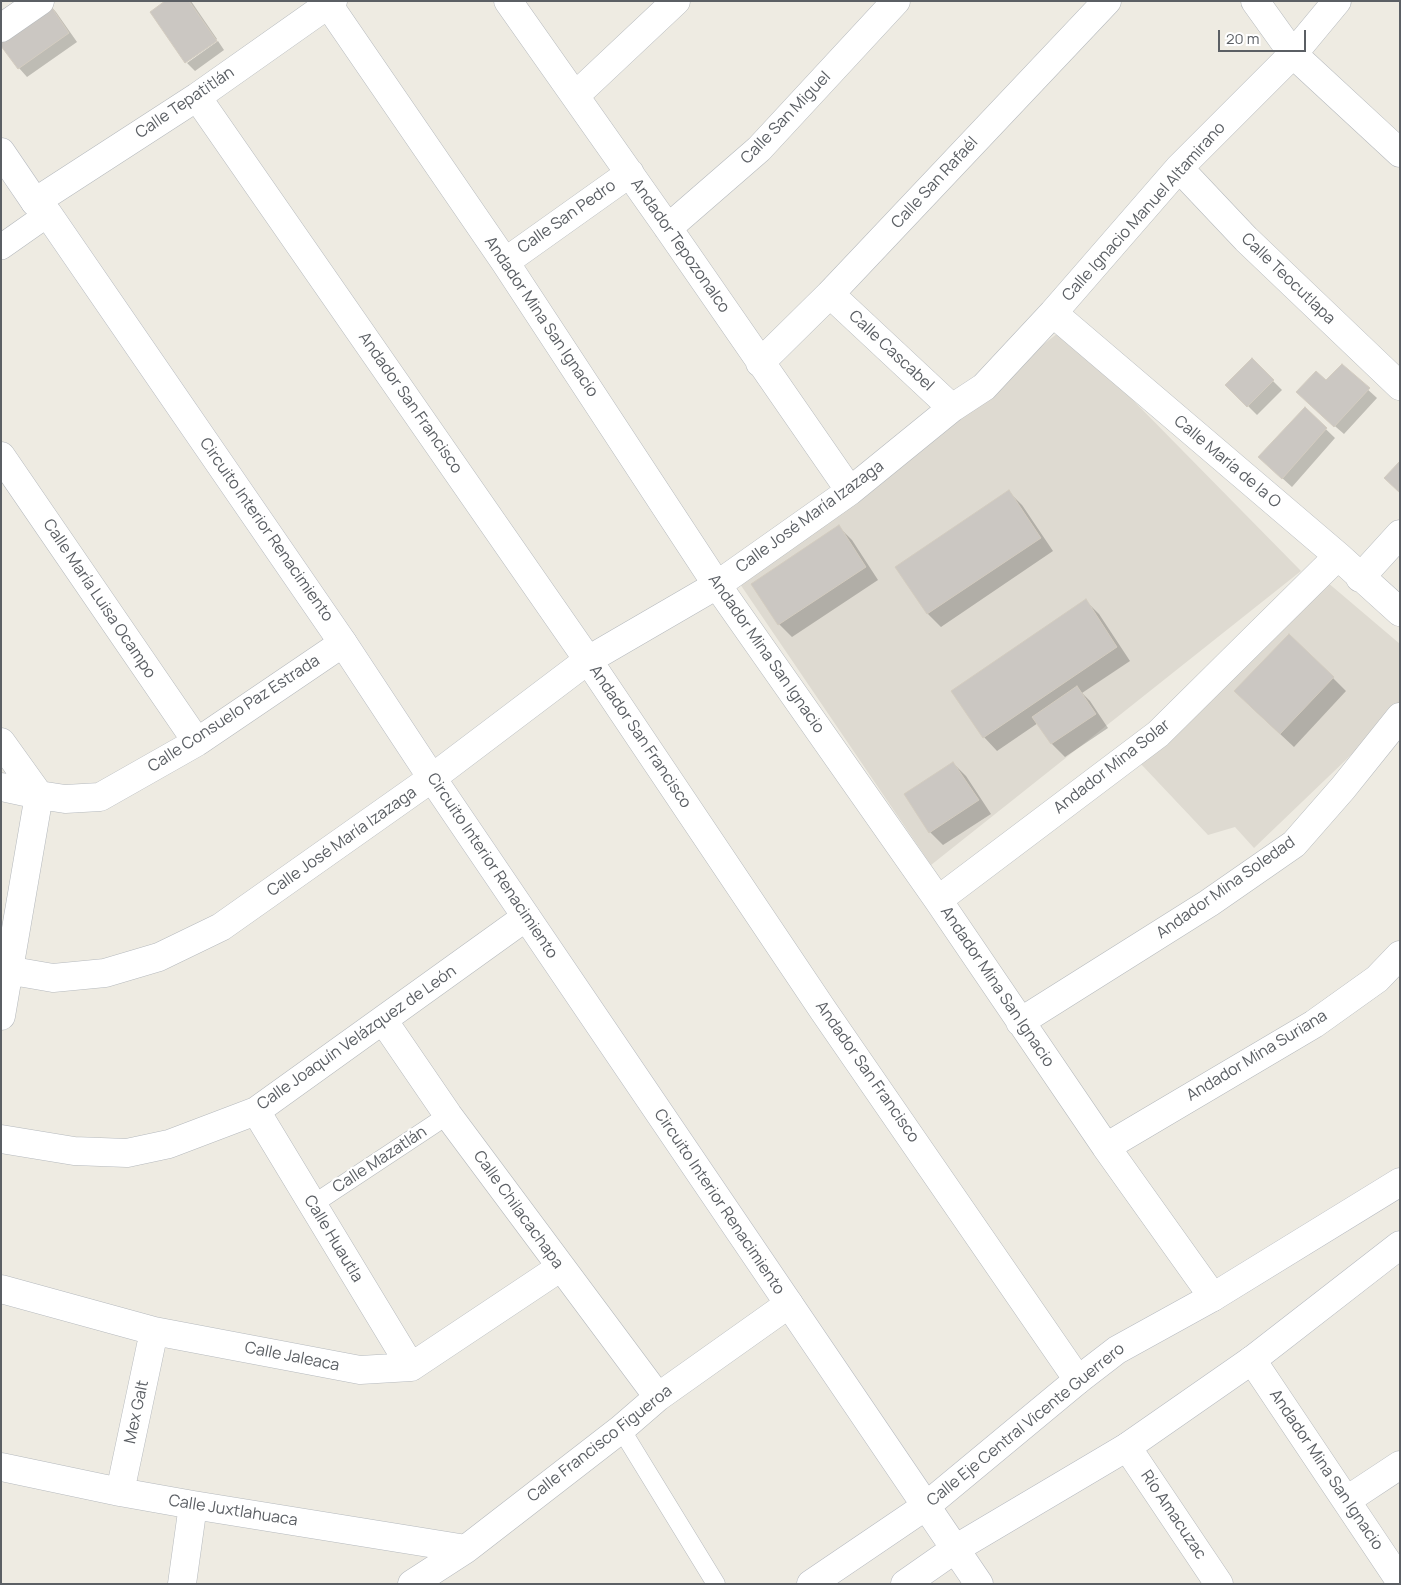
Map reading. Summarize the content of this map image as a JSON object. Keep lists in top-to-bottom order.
{
  "streets": {
    "street": [
      "Calle Tepatitlán",
      "Calle San Miguel",
      "Calle San Rafaél",
      "Calle Ignacio Manuel Altamirano",
      "Calle San Pedro",
      "Andador Tepozonalco",
      "Calle Teocutlapa",
      "Andador Mina San Ignacio",
      "Calle Cascabel",
      "Andador San Francisco",
      "Calle María de la O",
      "Calle José María Izazaga",
      "Circuito Interior Renacimiento",
      "Calle María Luisa Ocampo",
      "Calle Consuelo Paz Estrada",
      "Andador Mina Solar",
      "Andador Mina Soledad",
      "Calle Joaquín Velázquez de León",
      "Andador Mina Suriana",
      "Calle Chilacachapa",
      "Calle Huautla",
      "Calle Jaleaca",
      "Mex Galt",
      "Calle Eje Central Vicente Guerrero",
      "Calle Francisco Figueroa",
      "Calle Juxtlahuaca",
      "Río Amacuzac"
    ],
    "lane": ["Calle Mazatlán"]
  },
  "crossings": [
    ["Calle Tepatitlán", "Andador Mina San Ignacio"],
    ["Calle Tepatitlán", "Andador San Francisco"],
    ["Calle Tepatitlán", "Circuito Interior Renacimiento"],
    ["Calle San Miguel", "Andador Tepozonalco"],
    ["Calle San Rafaél", "Andador Tepozonalco"],
    ["Calle San Rafaél", "Calle Cascabel"],
    ["Calle Ignacio Manuel Altamirano", "Calle Teocutlapa"],
    ["Calle Ignacio Manuel Altamirano", "Calle María de la O"],
    ["Calle Ignacio Manuel Altamirano", "Calle José María Izazaga"],
    ["Calle San Pedro", "Andador Tepozonalco"],
    ["Calle San Pedro", "Andador Mina San Ignacio"],
    ["Andador Tepozonalco", "Calle José María Izazaga"],
    ["Andador Mina San Ignacio", "Calle José María Izazaga"],
    ["Andador Mina San Ignacio", "Andador Mina Solar"],
    ["Andador Mina San Ignacio", "Andador Mina Soledad"],
    ["Andador Mina San Ignacio", "Andador Mina Suriana"],
    ["Andador Mina San Ignacio", "Calle Eje Central Vicente Guerrero"],
    ["Calle Cascabel", "Calle José María Izazaga"],
    ["Andador San Francisco", "Calle José María Izazaga"],
    ["Andador San Francisco", "Calle Eje Central Vicente Guerrero"],
    ["Calle María de la O", "Calle José María Izazaga"],
    ["Calle María de la O", "Andador Mina Solar"],
    ["Calle José María Izazaga", "Circuito Interior Renacimiento"],
    ["Circuito Interior Renacimiento", "Calle Consuelo Paz Estrada"],
    ["Circuito Interior Renacimiento", "Calle Joaquín Velázquez de León"],
    ["Circuito Interior Renacimiento", "Calle Eje Central Vicente Guerrero"],
    ["Circuito Interior Renacimiento", "Calle Francisco Figueroa"],
    ["Calle María Luisa Ocampo", "Calle Consuelo Paz Estrada"],
    ["Calle Joaquín Velázquez de León", "Calle Chilacachapa"],
    ["Calle Joaquín Velázquez de León", "Calle Huautla"],
    ["Calle Mazatlán", "Calle Chilacachapa"],
    ["Calle Mazatlán", "Calle Huautla"],
    ["Calle Chilacachapa", "Calle Francisco Figueroa"],
    ["Calle Huautla", "Calle Jaleaca"],
    ["Calle Jaleaca", "Mex Galt"],
    ["Mex Galt", "Calle Juxtlahuaca"],
    ["Calle Francisco Figueroa", "Calle Juxtlahuaca"]
  ],
  "scale_bar": "20 m"
}
